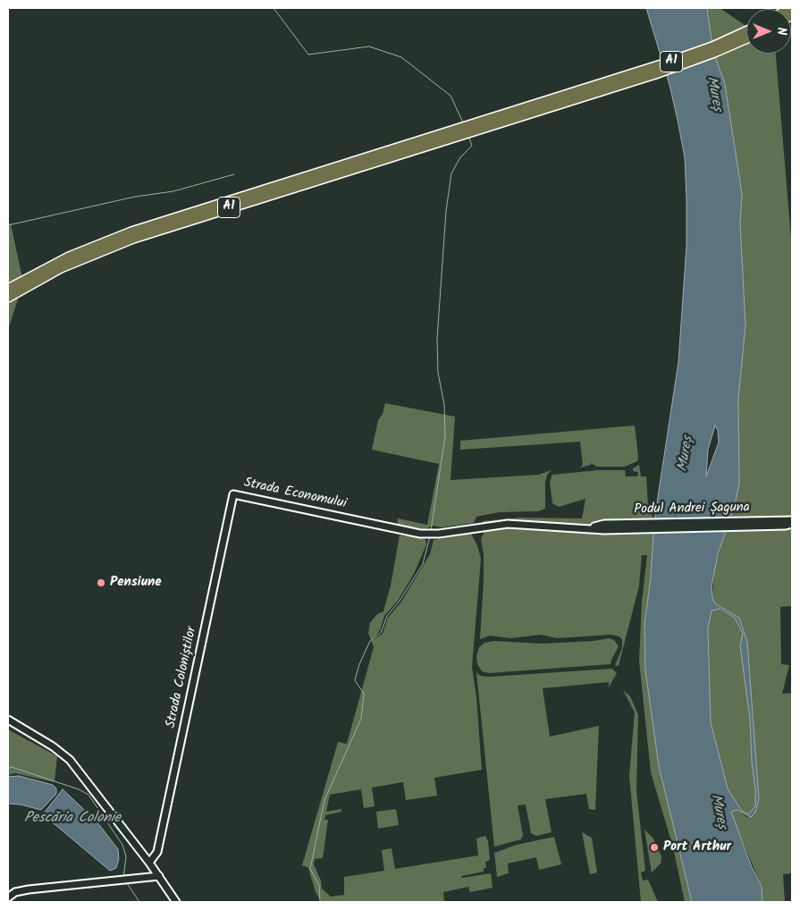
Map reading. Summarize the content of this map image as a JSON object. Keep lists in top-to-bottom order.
{
  "streets": {
    "highway": ["A1"],
    "street": ["Strada Economului", "Podul Andrei Șaguna", "Strada Coloniștilor"]
  },
  "crossings": [
    ["Strada Economului", "Podul Andrei Șaguna"],
    ["Strada Economului", "Strada Coloniștilor"]
  ],
  "water": ["Mureș", "Pescăria Colonie"],
  "places": ["Pensiune", "Port Arthur"],
  "north": "right"
}
